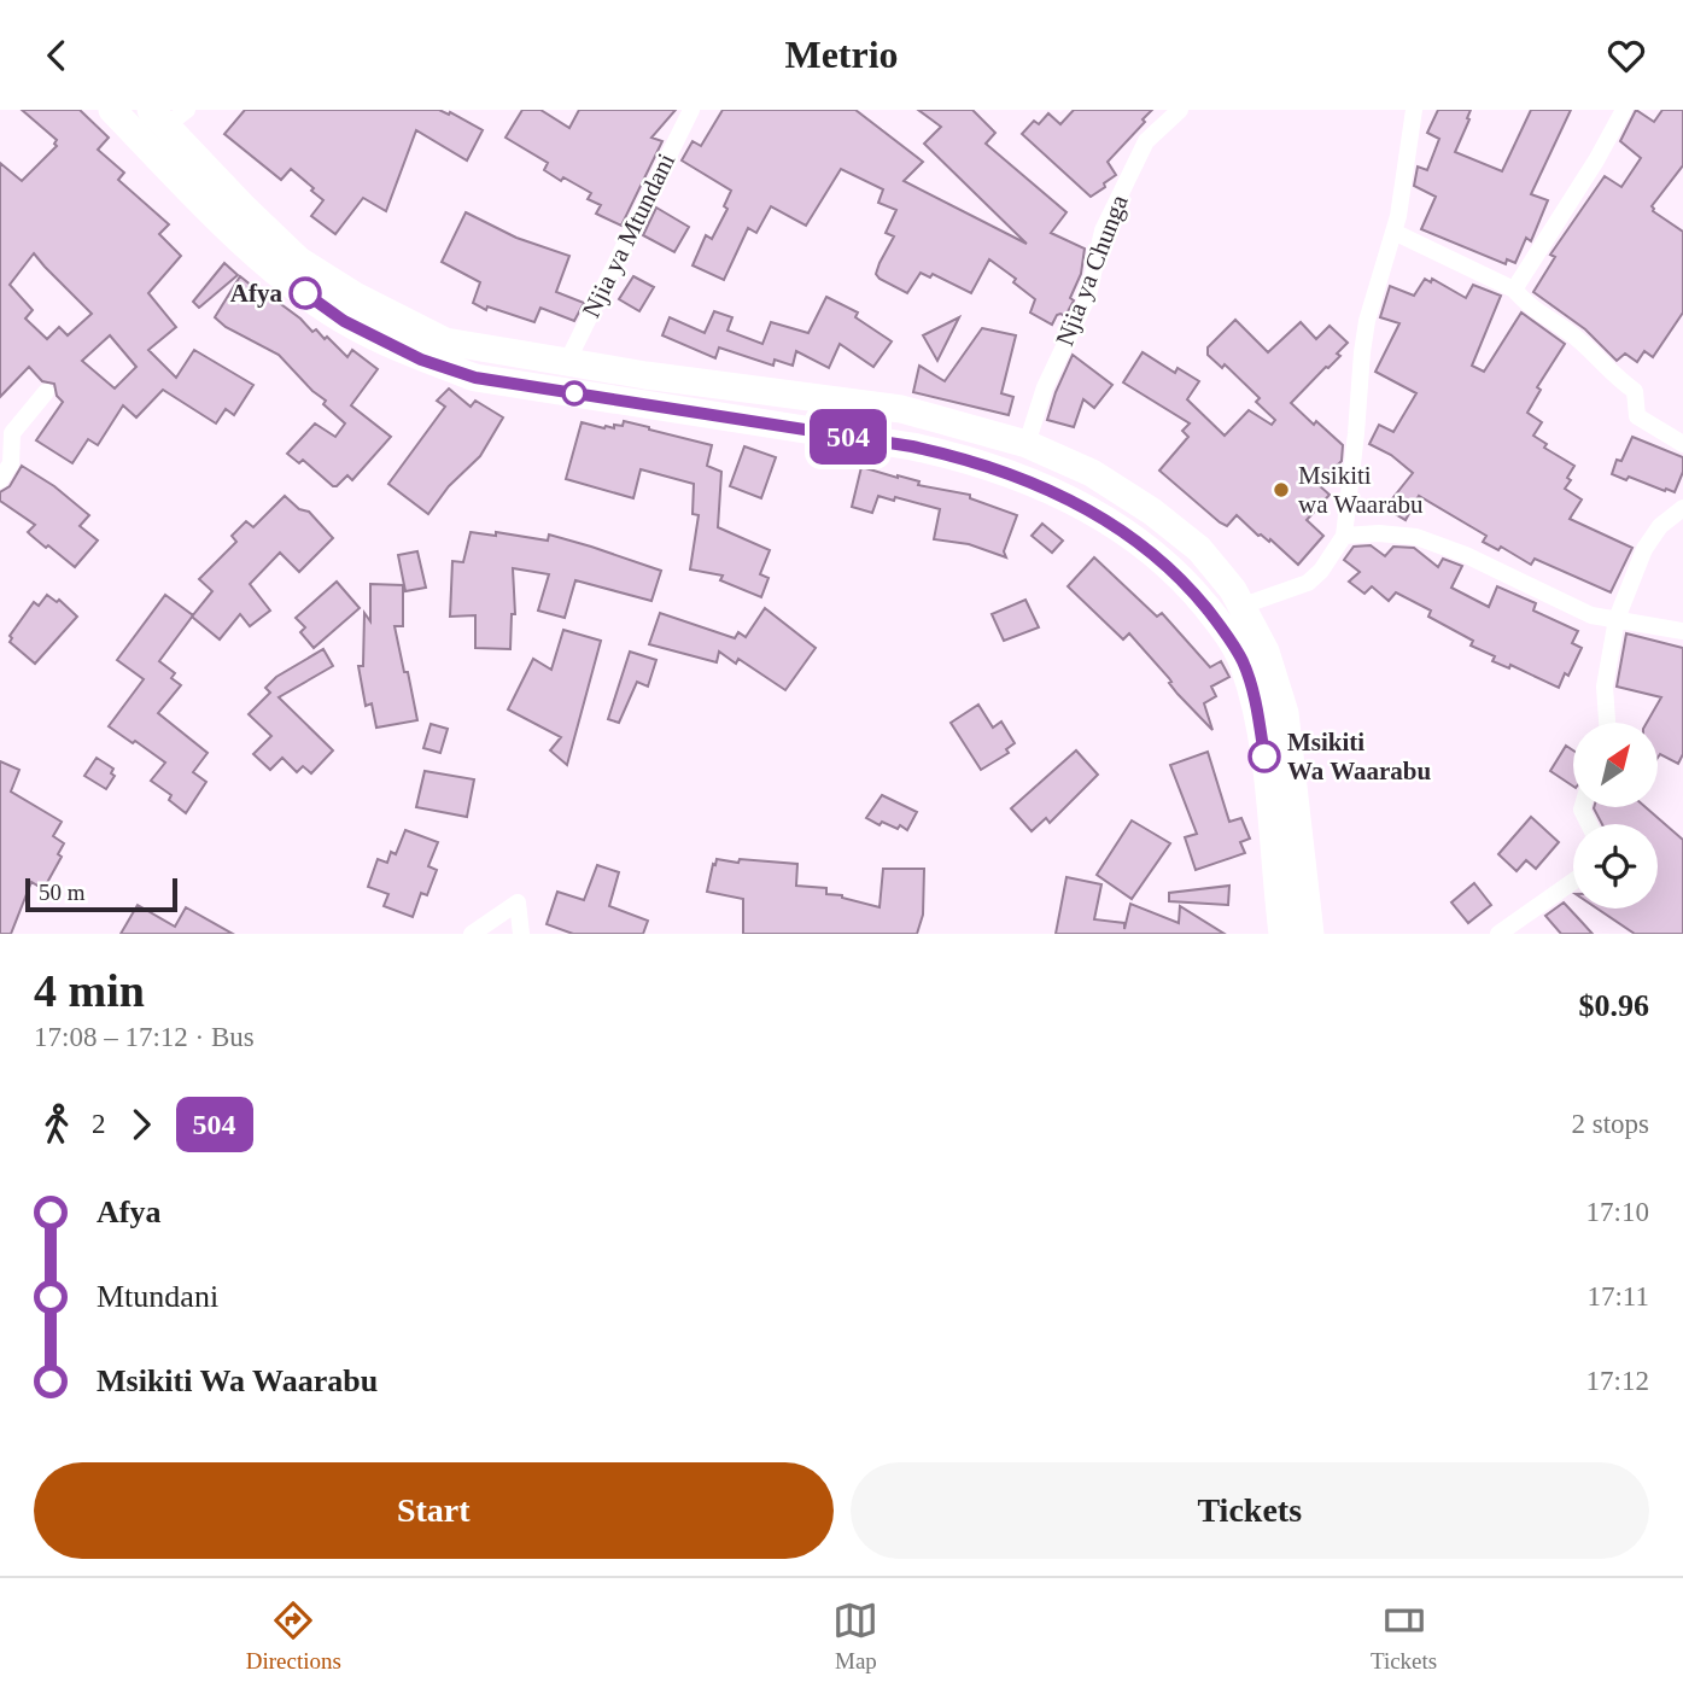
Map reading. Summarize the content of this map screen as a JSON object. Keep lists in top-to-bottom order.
{
  "streets": {
    "street": ["Njia ya Mtundani", "Njia ya Chunga"]
  },
  "places": ["Afya", "Msikiti wa Waarabu", "Msikiti Wa Waarabu"],
  "lines": ["bus line 504"],
  "scale_bar": "50 m",
  "north": "top right",
  "page": {
    "header": "Metrio",
    "on_map": "504",
    "scale": "50 m",
    "heading": ["4 min", "17:08 – 17:12 · Bus", "$0.96"],
    "legs": ["2", "504", "2 stops"],
    "list": [
      {
        "name": "Afya",
        "value": "17:10"
      },
      {
        "name": "Mtundani",
        "value": "17:11"
      },
      {
        "name": "Msikiti Wa Waarabu",
        "value": "17:12"
      }
    ],
    "buttons": ["Start", "Tickets"],
    "tabs": ["Directions", "Map", "Tickets"]
  }
}
